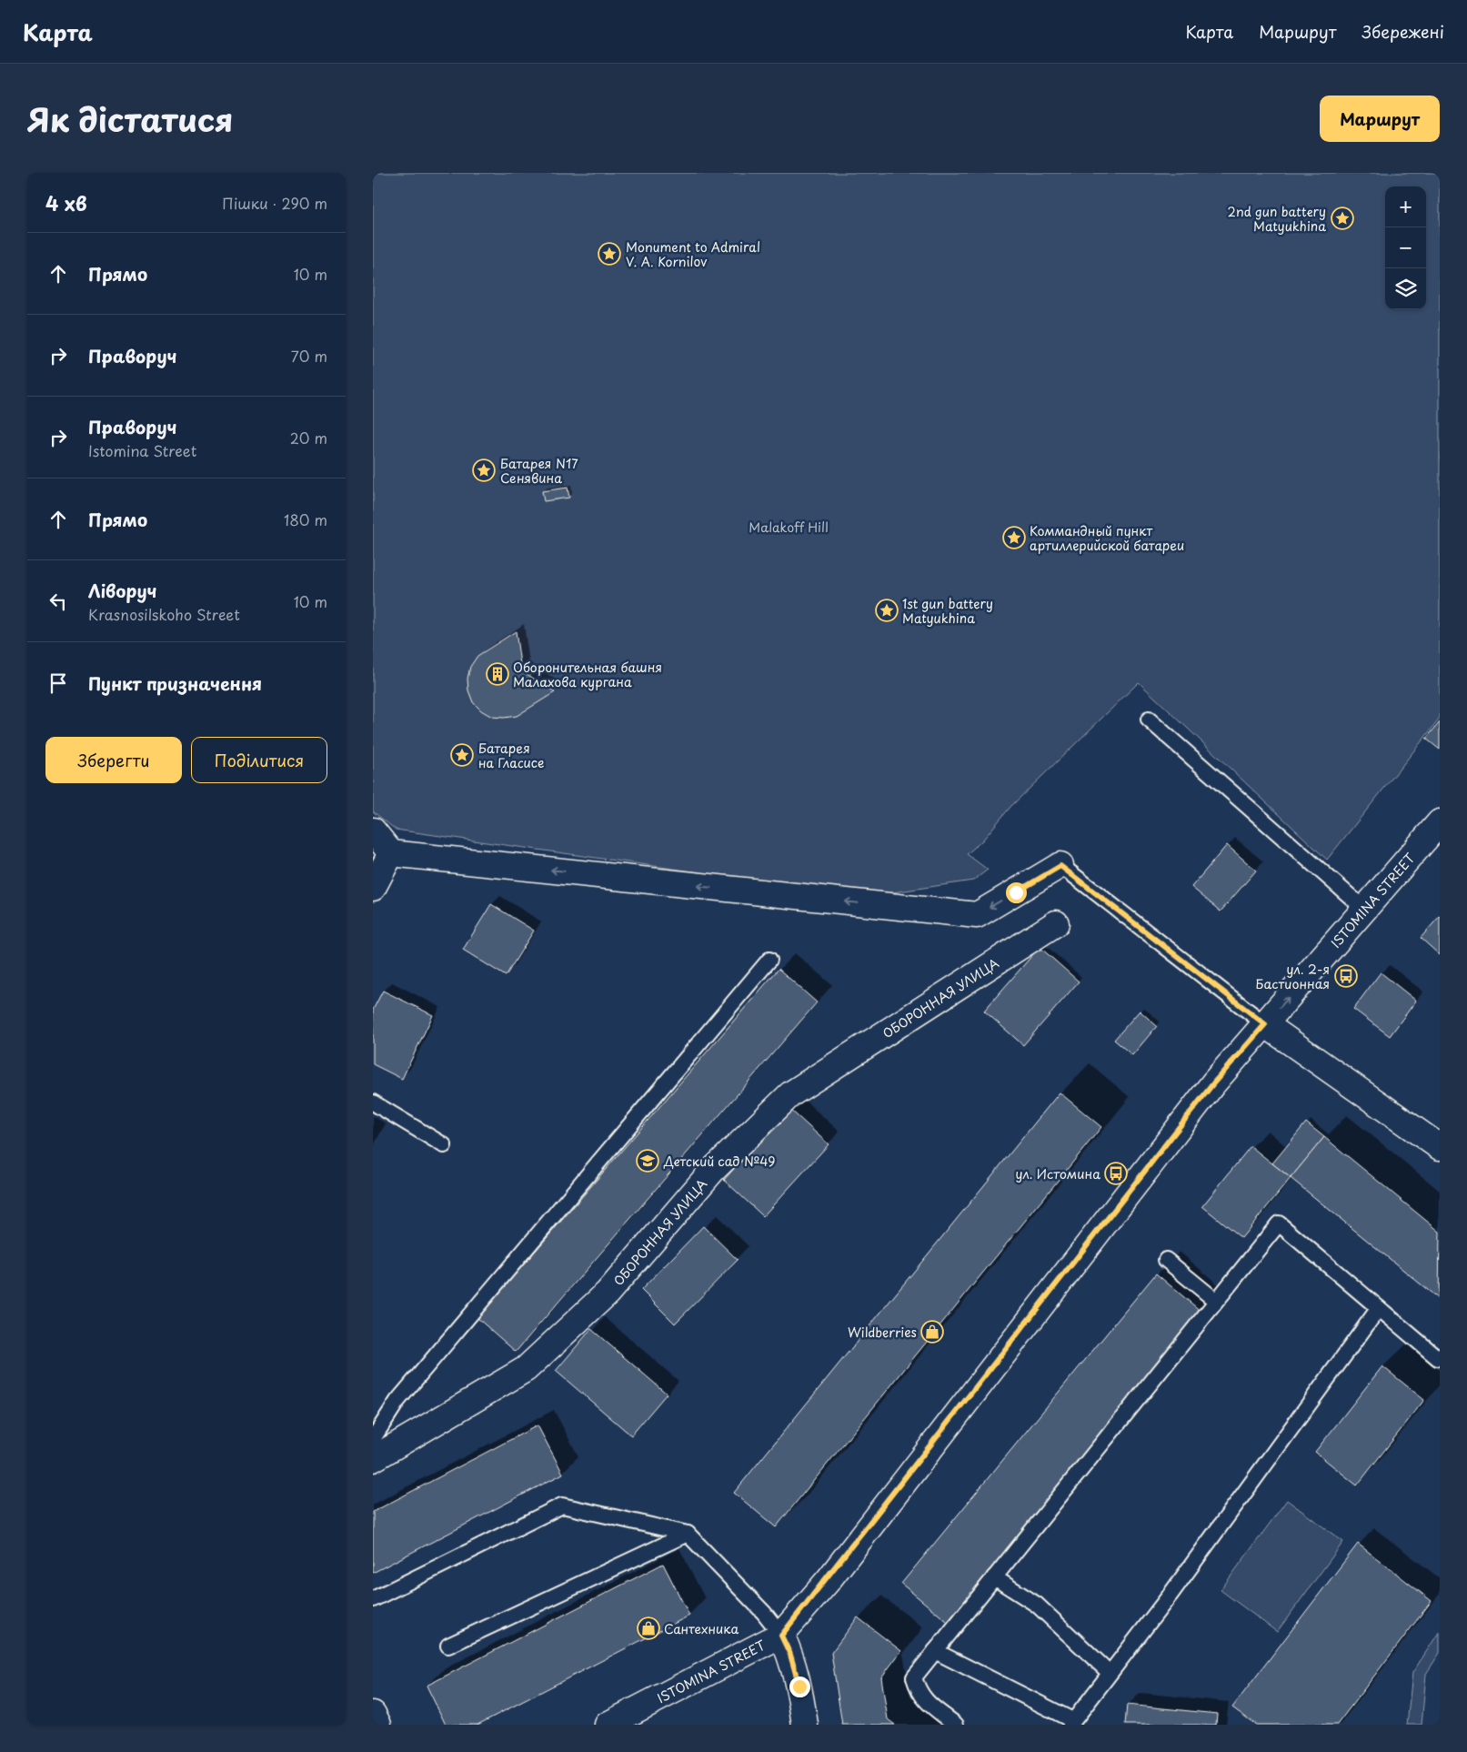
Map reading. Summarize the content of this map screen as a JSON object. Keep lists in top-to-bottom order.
{
  "streets": {
    "street": ["ISTOMINA STREET", "ОБОРОННАЯ УЛИЦА"]
  },
  "parks": ["Malakoff Hill"],
  "places": {
    "place": [
      "2nd gun battery Matyukhina",
      "Monument to Admiral V. A. Kornilov",
      "Батарея N17 Сенявина",
      "Коммандный пункт артиллерийской батареи",
      "1st gun battery Matyukhina",
      "Батарея на Гласисе"
    ],
    "building": ["Оборонительная башня Малахова кургана"],
    "bus stop": ["ул. 2-я Бастионная", "ул. Истомина"],
    "school or university": ["Детский сад №49"],
    "shop": ["Wildberries", "Сантехника"]
  },
  "page": {
    "header": "Карта",
    "nav": ["Карта", "Маршрут", "Збережені"],
    "title": "Як дістатися",
    "buttons": [
      "Маршрут",
      ["Зберегти", "Поділитися"]
    ],
    "heading": ["4 хв", "Пішки · 290 m"],
    "map_buttons": ["+", "−"],
    "list": [
      ["Прямо", "10 m"],
      ["Праворуч", "70 m"],
      ["Праворуч", "Istomina Street", "20 m"],
      ["Прямо", "180 m"],
      ["Ліворуч", "Krasnosilskoho Street", "10 m"],
      "Пункт призначення"
    ]
  }
}
